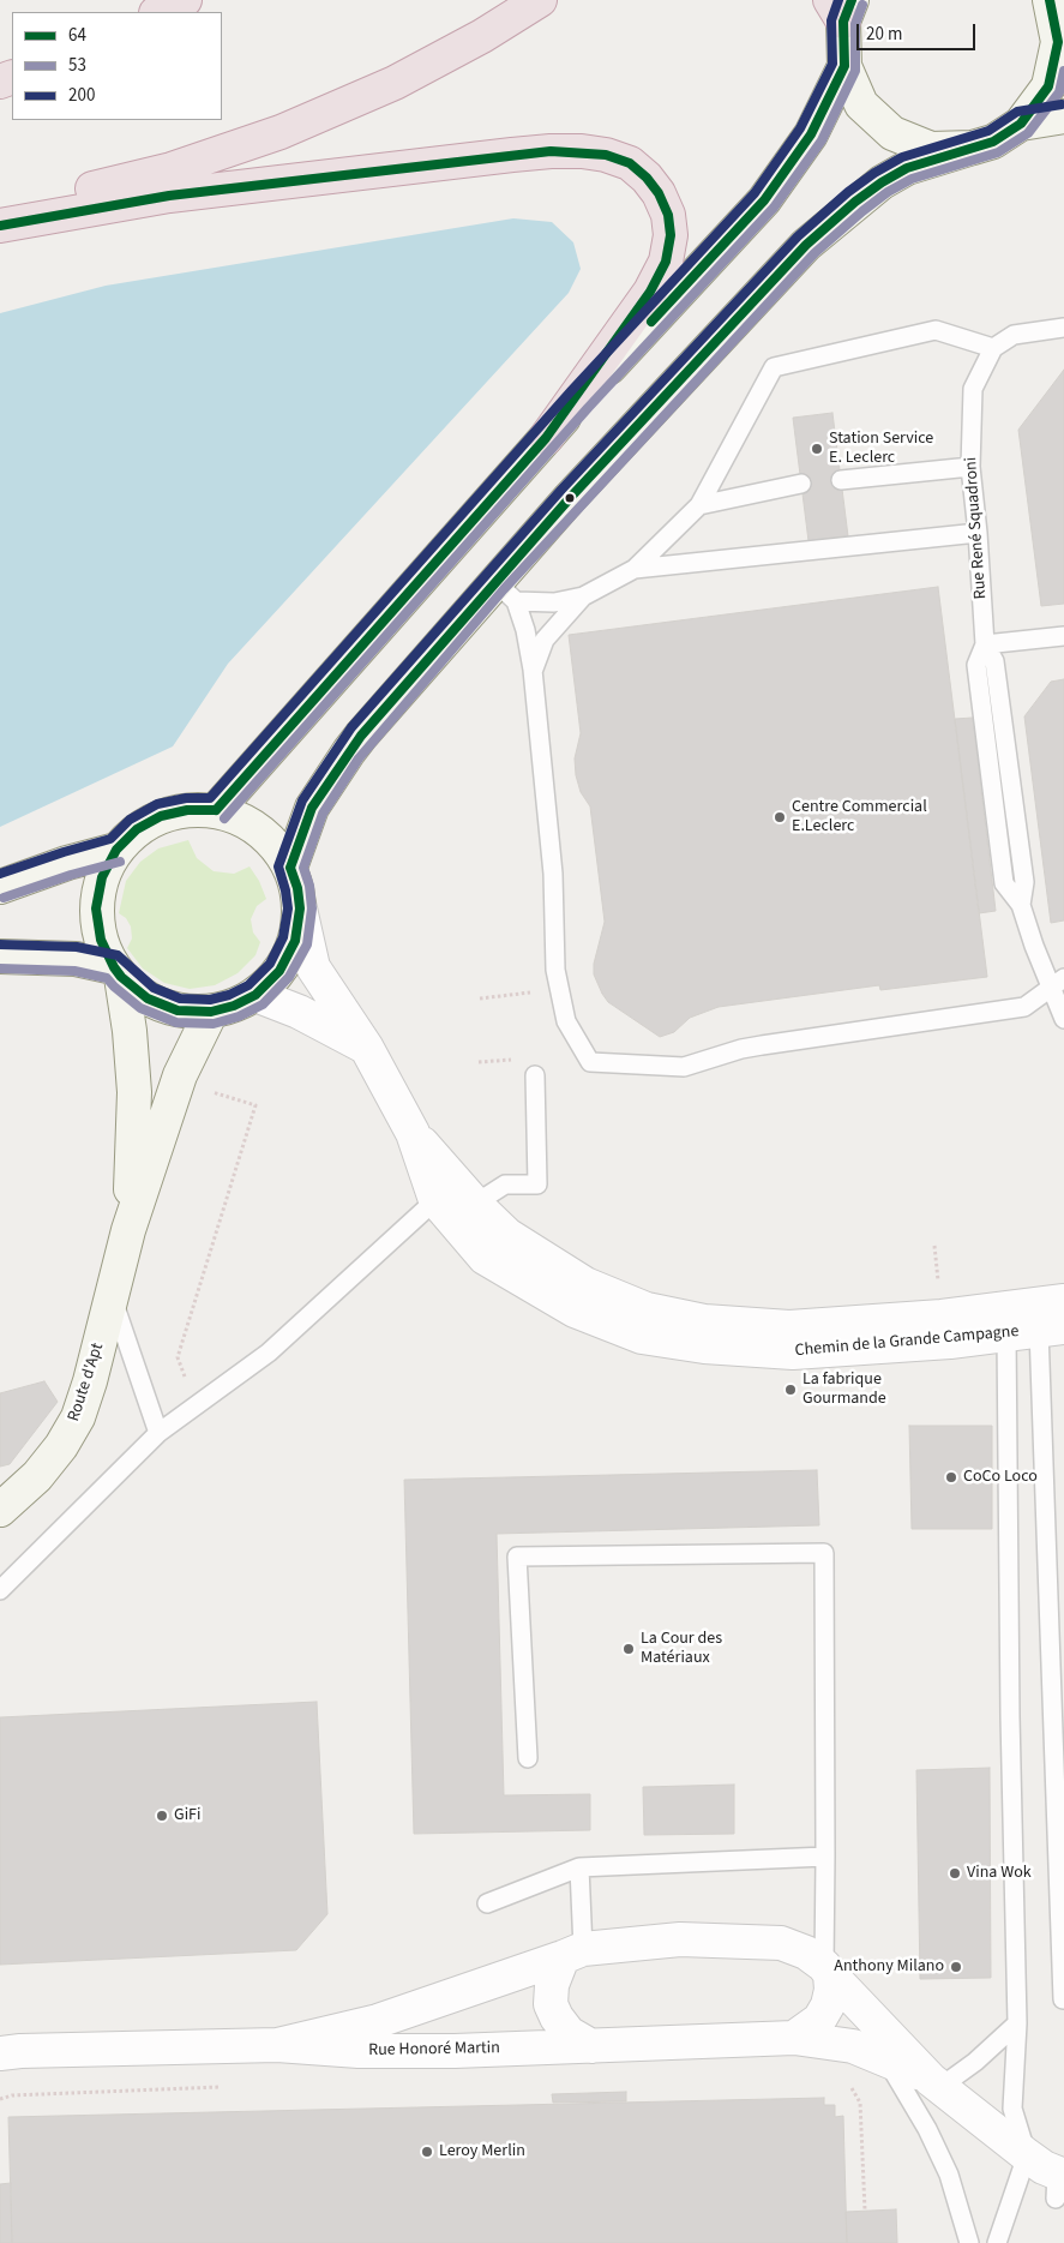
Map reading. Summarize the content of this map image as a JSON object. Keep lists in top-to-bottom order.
{
  "streets": {
    "main road": ["Route d'Apt"],
    "street": ["Chemin de la Grande Campagne", "Rue Honoré Martin"],
    "lane": ["Rue René Squadroni"]
  },
  "crossings": [
    ["Chemin de la Grande Campagne", "Route d'Apt"]
  ],
  "places": [
    "Station Service E. Leclerc",
    "Centre Commercial E.Leclerc",
    "La fabrique Gourmande",
    "CoCo Loco",
    "La Cour des Matériaux",
    "GiFi",
    "Vina Wok",
    "Anthony Milano",
    "Leroy Merlin"
  ],
  "lines": ["transit line 64", "transit line 200", "transit line 53"],
  "legend": ["64", "53", "200"],
  "scale_bar": "20 m"
}
